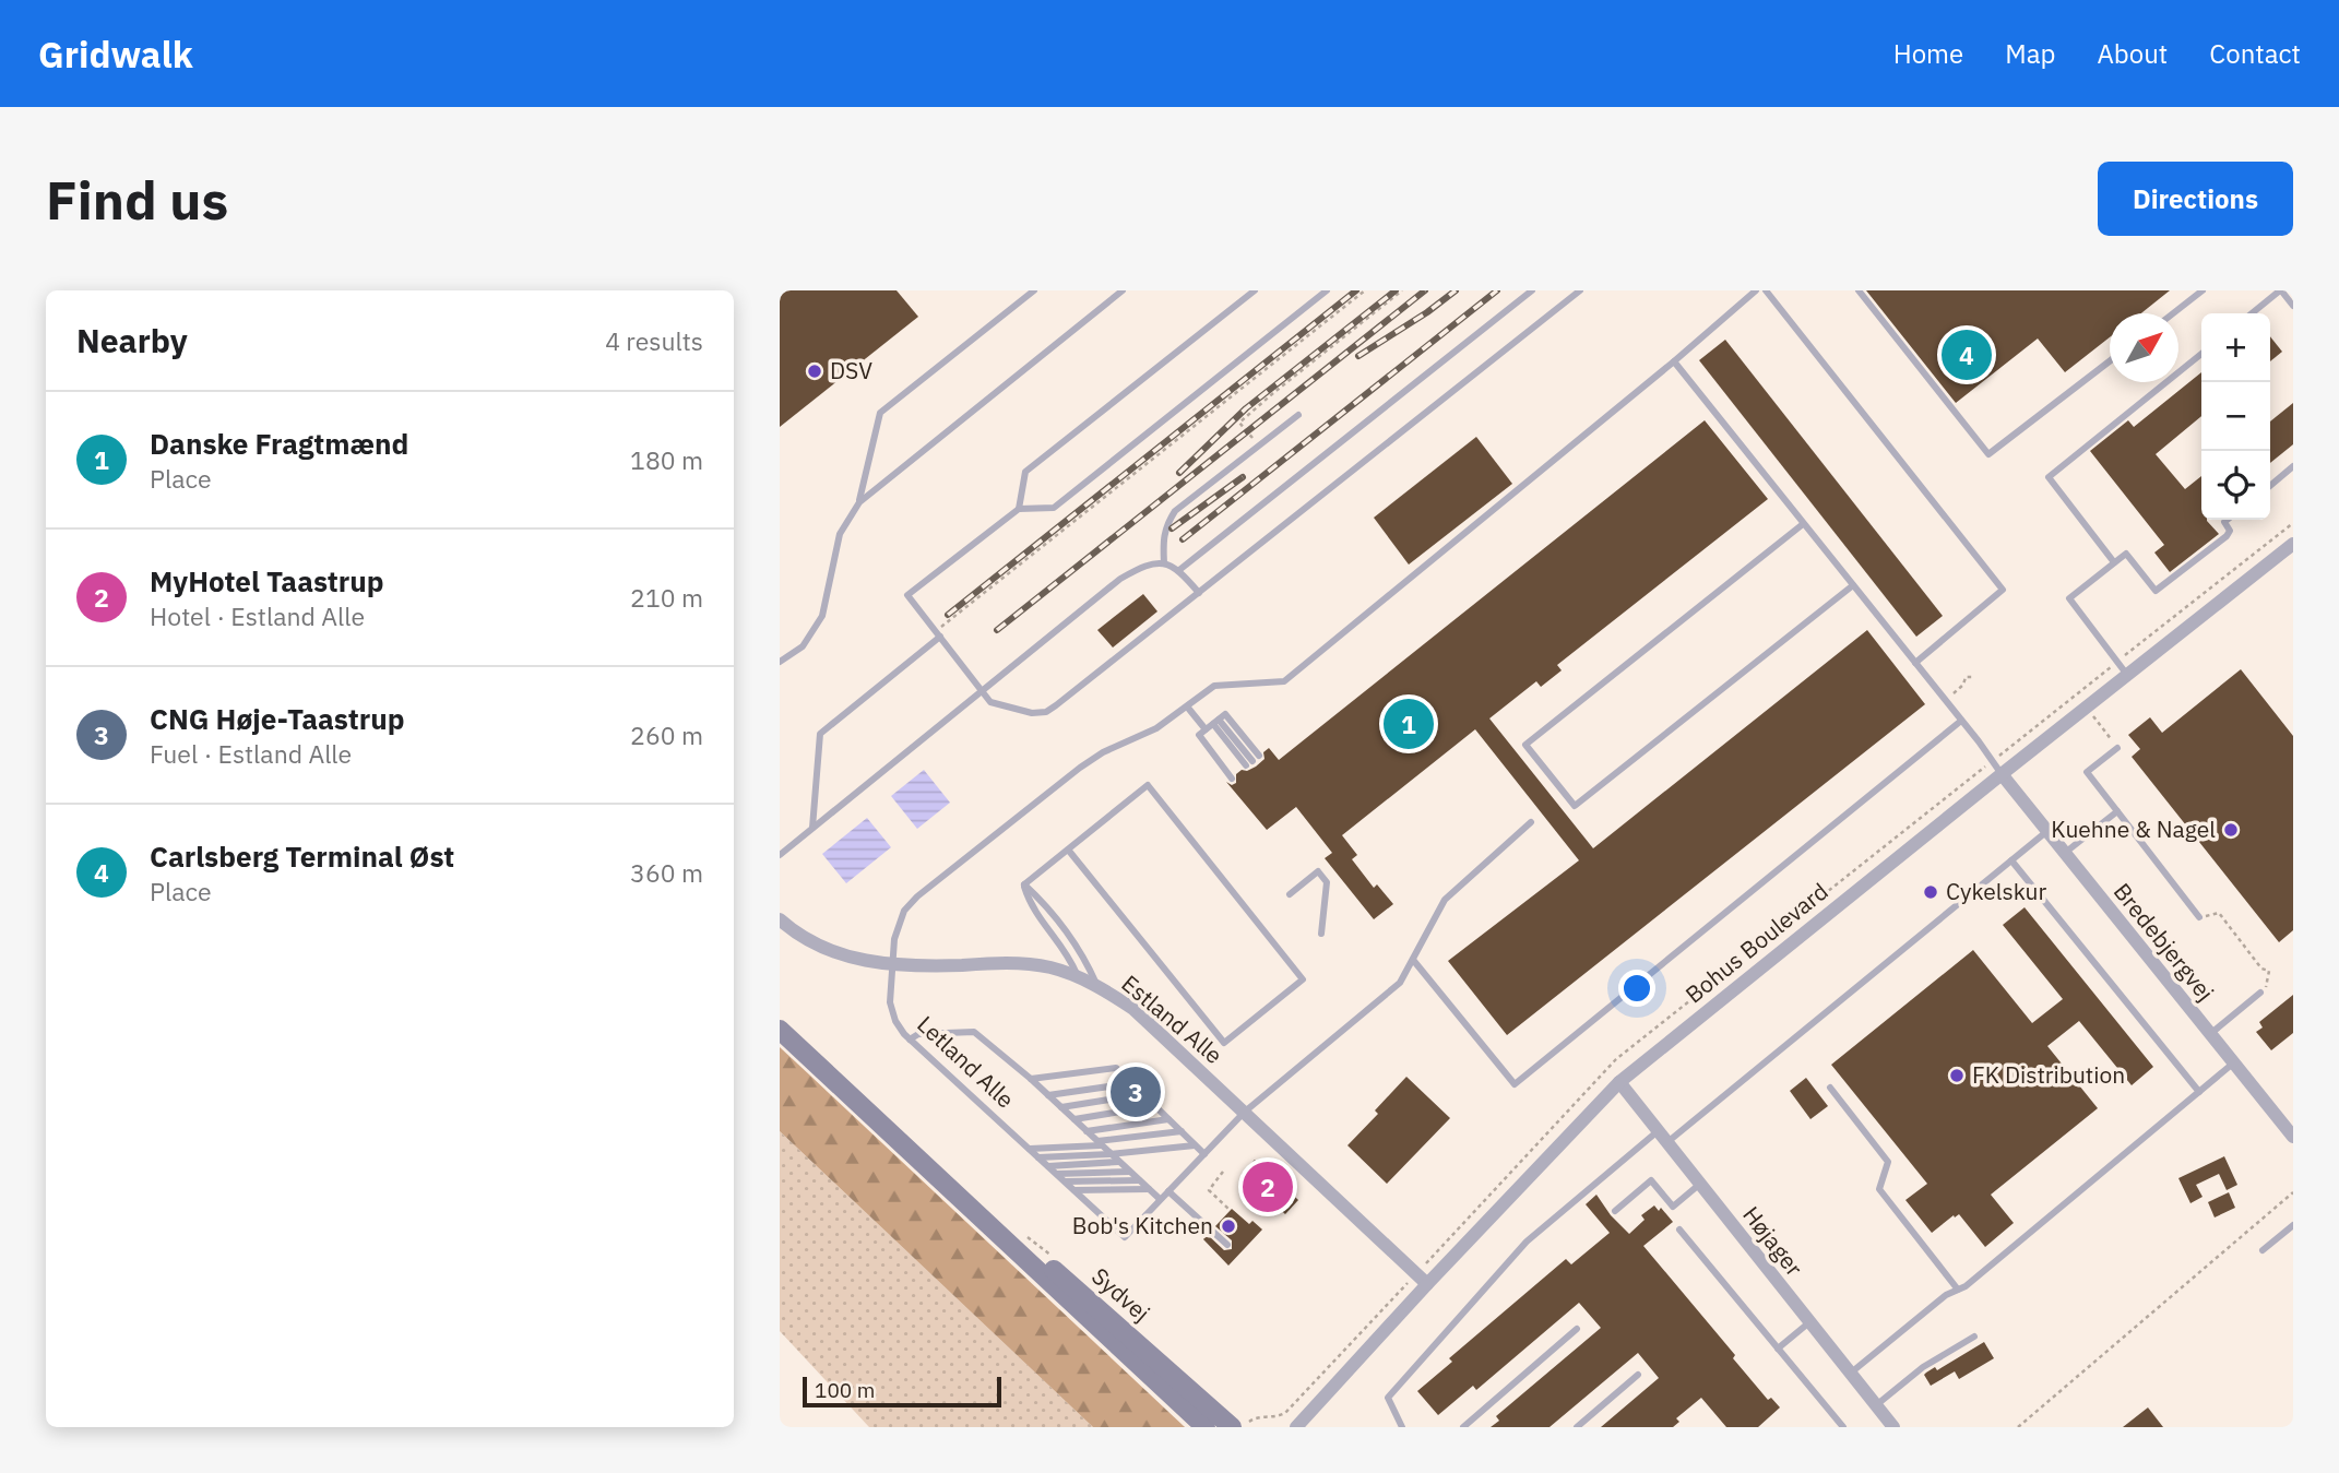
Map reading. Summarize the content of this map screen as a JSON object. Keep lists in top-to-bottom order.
{
  "streets": {
    "main road": ["Sydvej"],
    "street": [
      "Bredebjergvej",
      "Bohus Boulevard",
      "Estland Alle",
      "Højager"
    ],
    "lane": ["Letland Alle"]
  },
  "crossings": [
    ["Bredebjergvej", "Bohus Boulevard"],
    ["Bohus Boulevard", "Estland Alle"],
    ["Bohus Boulevard", "Højager"],
    ["Estland Alle", "Letland Alle"]
  ],
  "places": [
    "DSV",
    "Kuehne & Nagel",
    "Cykelskur",
    "FK Distribution",
    "Bob's Kitchen"
  ],
  "scale_bar": "100 m",
  "north": "top right",
  "page": {
    "header": "Gridwalk",
    "nav": [
      "Home",
      "Map",
      "About",
      "Contact"
    ],
    "buttons": "Directions",
    "title": "Find us",
    "heading": ["Nearby", "4 results"],
    "map_buttons": ["+", "−"],
    "pins": [
      "4",
      "1",
      "3",
      "2"
    ],
    "list": [
      {
        "mark": "1",
        "name": "Danske Fragtmænd",
        "note": "Place",
        "value": "180 m"
      },
      {
        "mark": "2",
        "name": "MyHotel Taastrup",
        "note": "Hotel · Estland Alle",
        "value": "210 m"
      },
      {
        "mark": "3",
        "name": "CNG Høje-Taastrup",
        "note": "Fuel · Estland Alle",
        "value": "260 m"
      },
      {
        "mark": "4",
        "name": "Carlsberg Terminal Øst",
        "note": "Place",
        "value": "360 m"
      }
    ],
    "scale": "100 m"
  }
}
